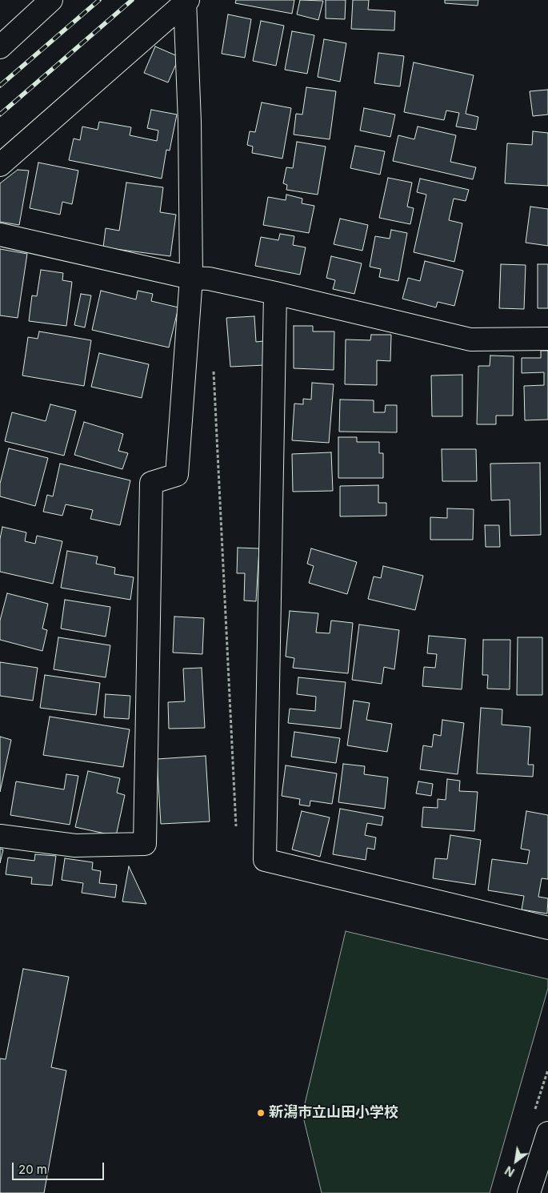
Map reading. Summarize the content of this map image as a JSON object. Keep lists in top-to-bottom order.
{
  "places": ["新潟市立山田小学校"],
  "scale_bar": "20 m",
  "north": "bottom left"
}
